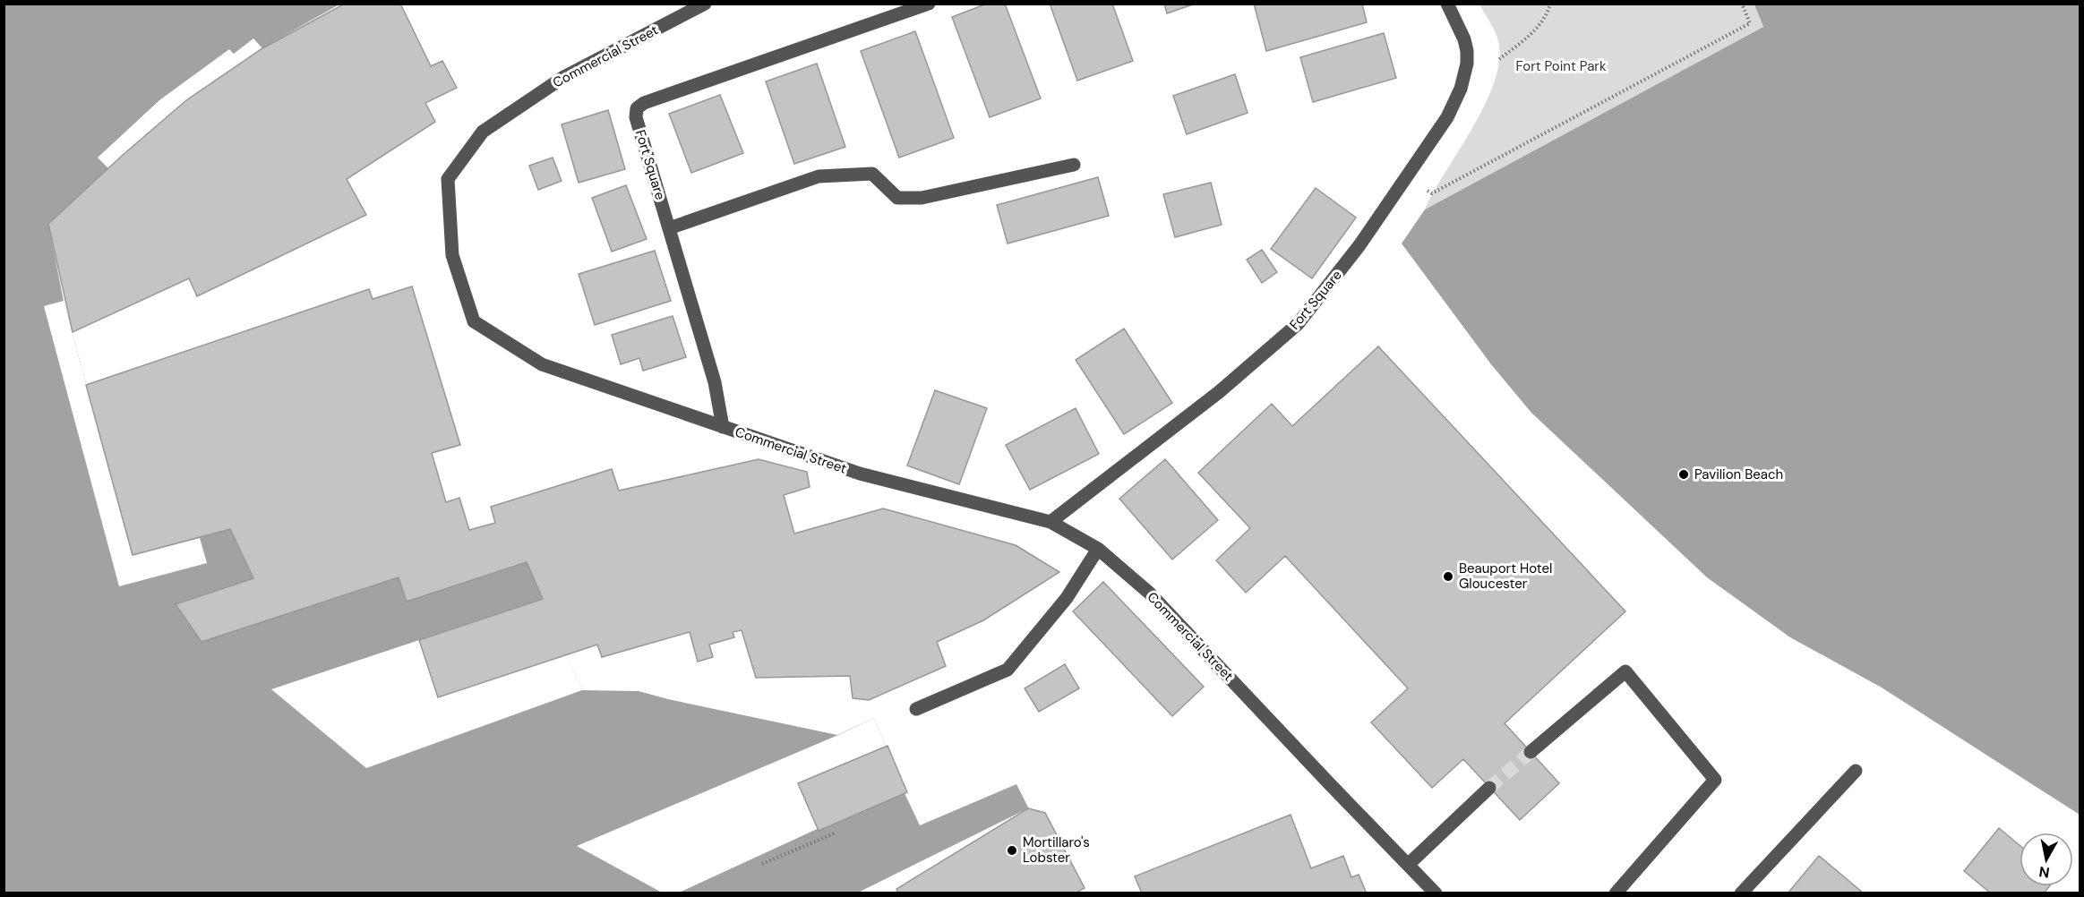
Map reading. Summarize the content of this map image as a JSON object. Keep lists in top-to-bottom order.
{
  "streets": {
    "street": ["Commercial Street", "Fort Square"]
  },
  "crossings": [
    ["Commercial Street", "Fort Square"]
  ],
  "parks": ["Fort Point Park"],
  "places": ["Pavilion Beach", "Beauport Hotel Gloucester", "Mortillaro's Lobster"],
  "north": "bottom"
}
